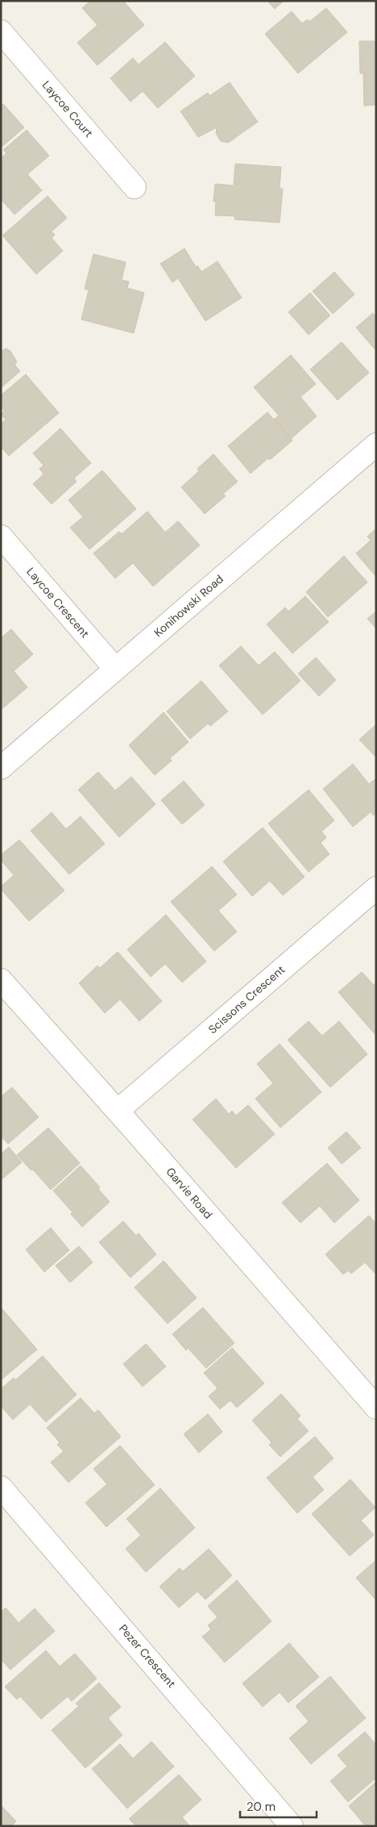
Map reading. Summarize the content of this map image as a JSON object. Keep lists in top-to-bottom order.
{
  "streets": {
    "street": [
      "Laycoe Court",
      "Laycoe Crescent",
      "Konihowski Road",
      "Scissons Crescent",
      "Garvie Road",
      "Pezer Crescent"
    ]
  },
  "crossings": [
    ["Laycoe Crescent", "Konihowski Road"],
    ["Scissons Crescent", "Garvie Road"]
  ],
  "scale_bar": "20 m"
}
